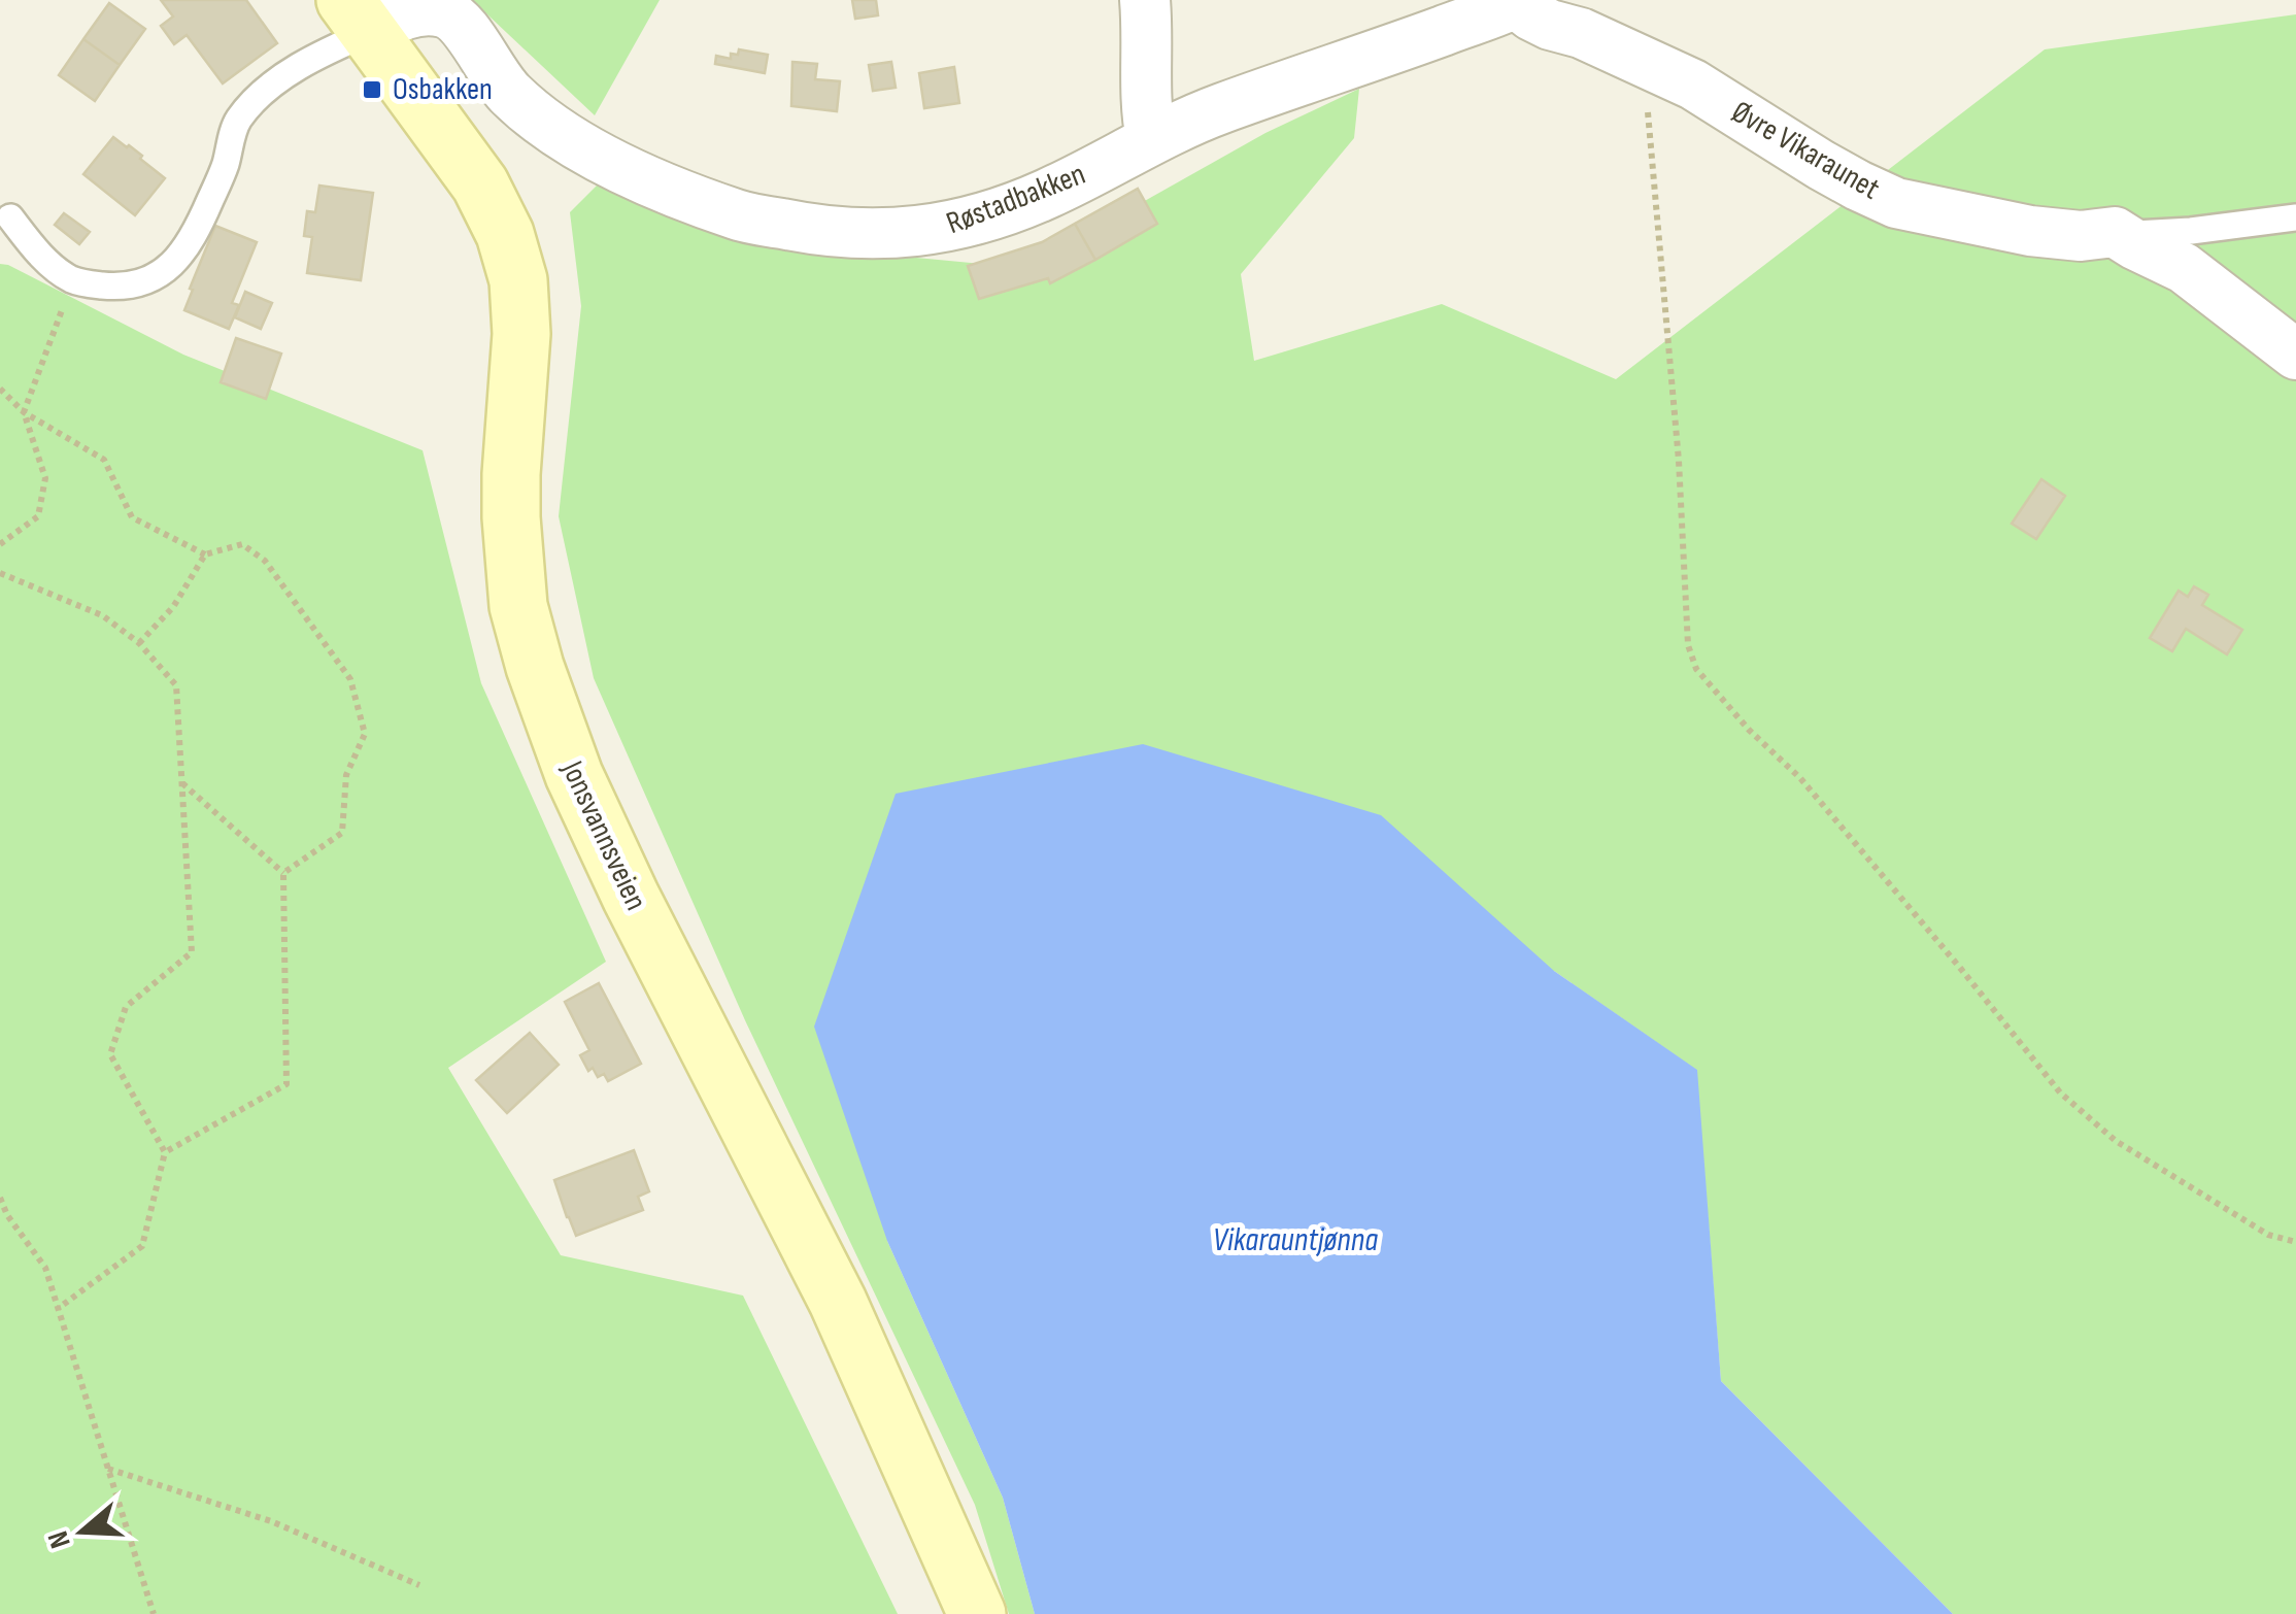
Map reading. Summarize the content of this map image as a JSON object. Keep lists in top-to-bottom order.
{
  "streets": {
    "main road": ["Jonsvannsveien"],
    "street": ["Øvre Vikaraunet", "Røstadbakken"]
  },
  "crossings": [
    ["Øvre Vikaraunet", "Røstadbakken"],
    ["Røstadbakken", "Jonsvannsveien"]
  ],
  "water": ["Vikarauntjønna"],
  "places": {
    "transit": ["Osbakken"]
  },
  "north": "left"
}
